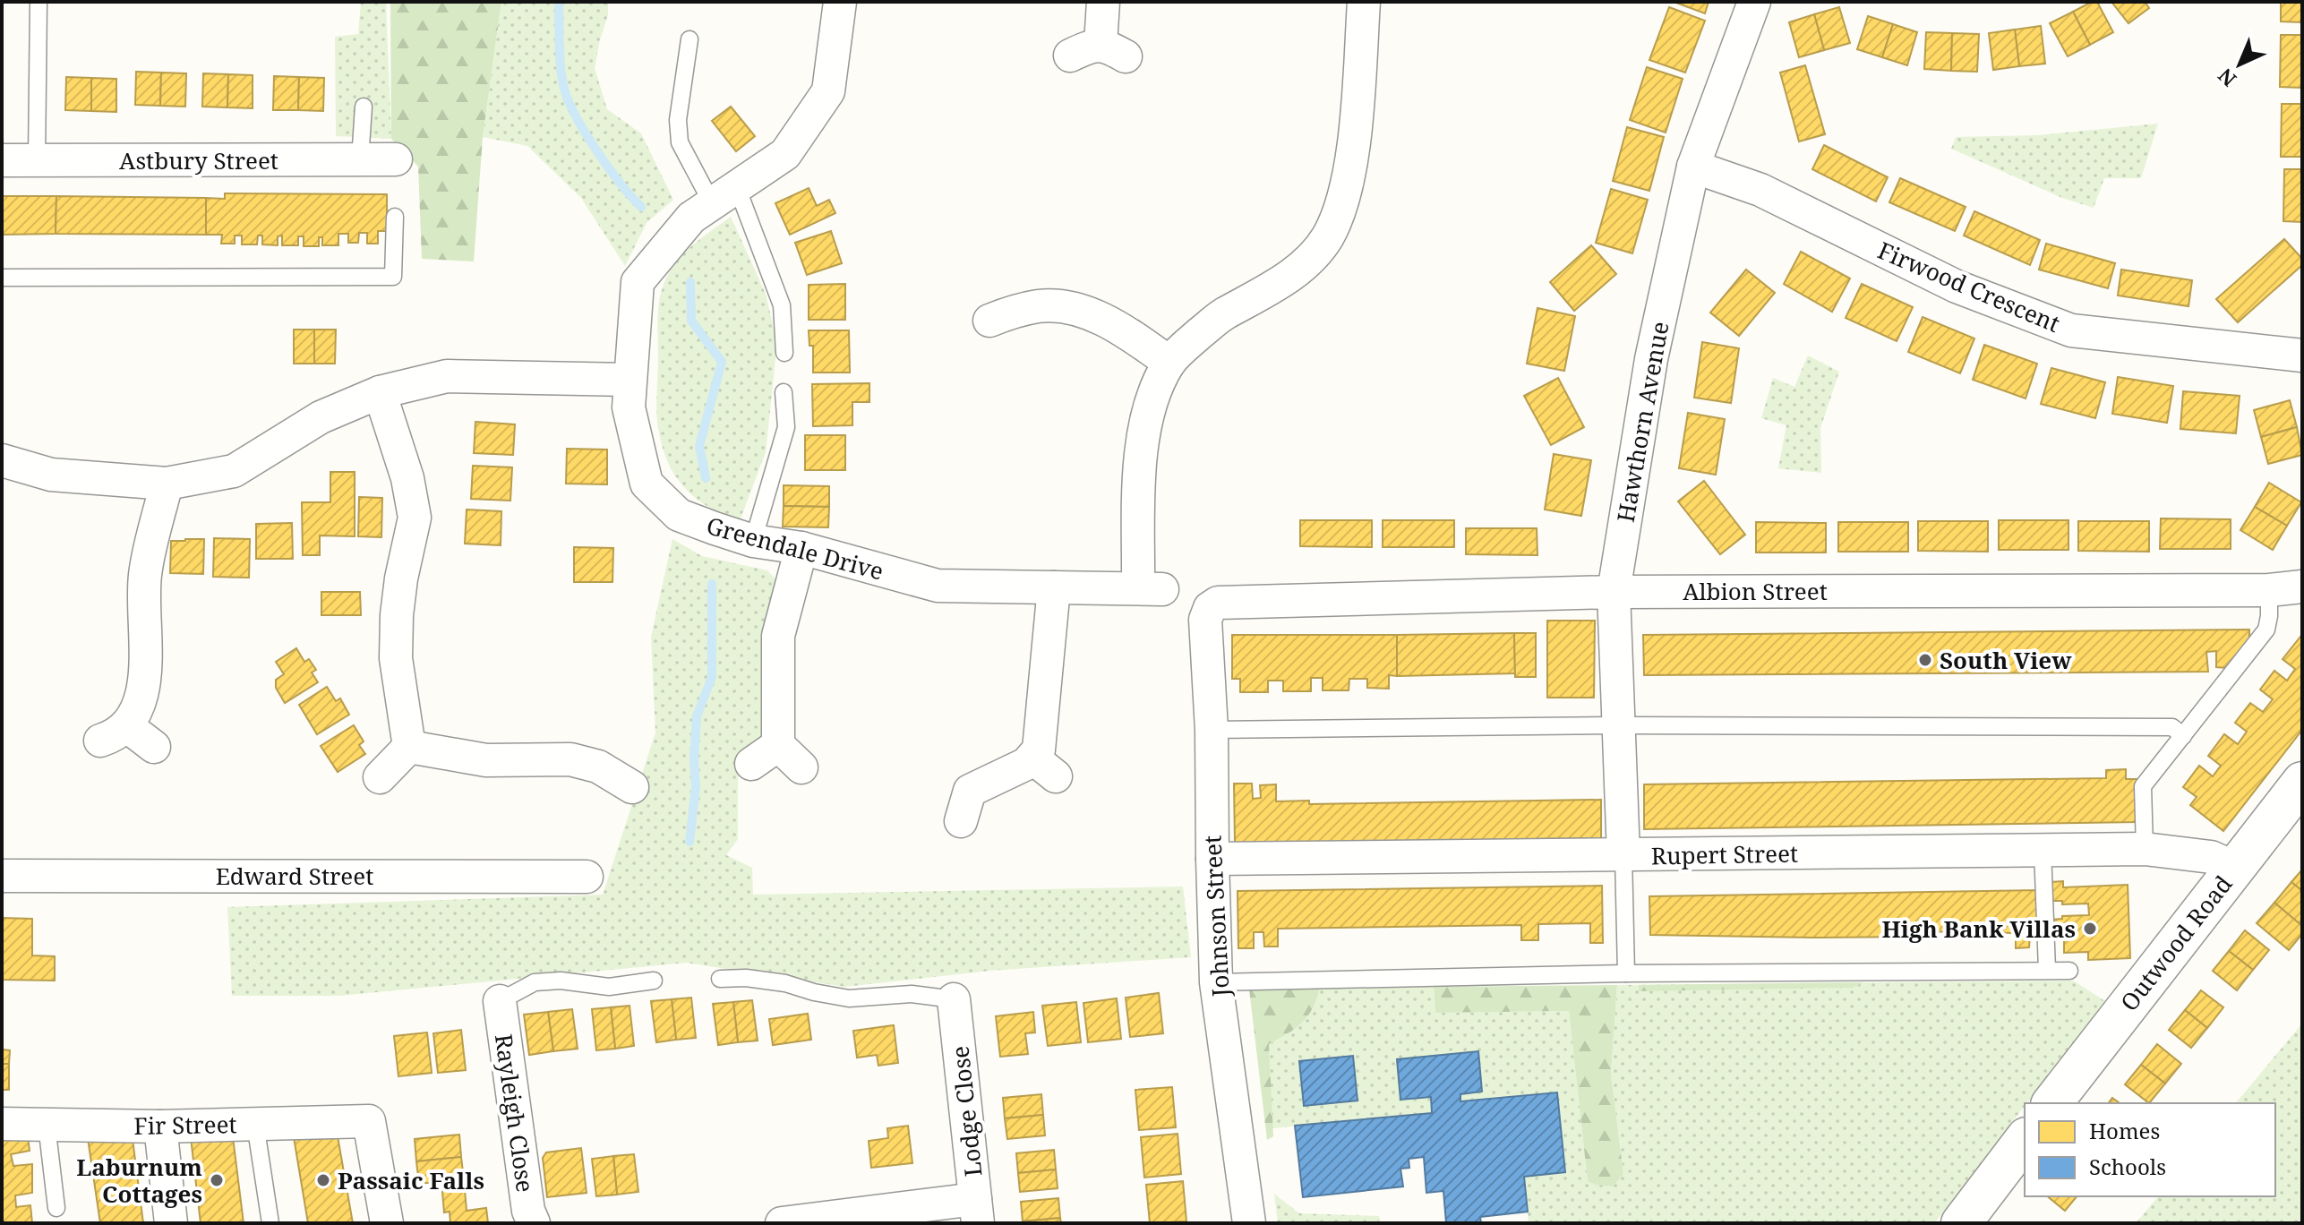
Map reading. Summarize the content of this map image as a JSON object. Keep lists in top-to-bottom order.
{
  "streets": {
    "street": [
      "Astbury Street",
      "Firwood Crescent",
      "Hawthorn Avenue",
      "Greendale Drive",
      "Albion Street",
      "Rupert Street",
      "Edward Street",
      "Johnson Street",
      "Outwood Road",
      "Lodge Close",
      "Rayleigh Close",
      "Fir Street"
    ]
  },
  "crossings": [
    ["Firwood Crescent", "Hawthorn Avenue"],
    ["Hawthorn Avenue", "Albion Street"],
    ["Hawthorn Avenue", "Rupert Street"],
    ["Albion Street", "Johnson Street"],
    ["Rupert Street", "Johnson Street"],
    ["Rupert Street", "Outwood Road"]
  ],
  "places": [
    "South View",
    "High Bank Villas",
    "Laburnum Cottages",
    "Passaic Falls"
  ],
  "legend": ["Homes", "Schools"],
  "north": "bottom left"
}
